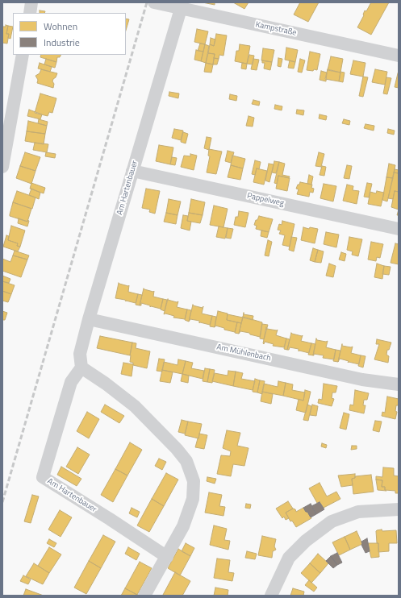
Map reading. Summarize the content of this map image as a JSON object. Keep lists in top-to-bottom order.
{
  "streets": {
    "street": [
      "Kampstraße",
      "Am Hartenbauer",
      "Pappelweg",
      "Am Mühlenbach"
    ]
  },
  "crossings": [
    ["Kampstraße", "Am Hartenbauer"],
    ["Am Hartenbauer", "Pappelweg"],
    ["Am Hartenbauer", "Am Mühlenbach"]
  ],
  "legend": ["Wohnen", "Industrie"]
}
